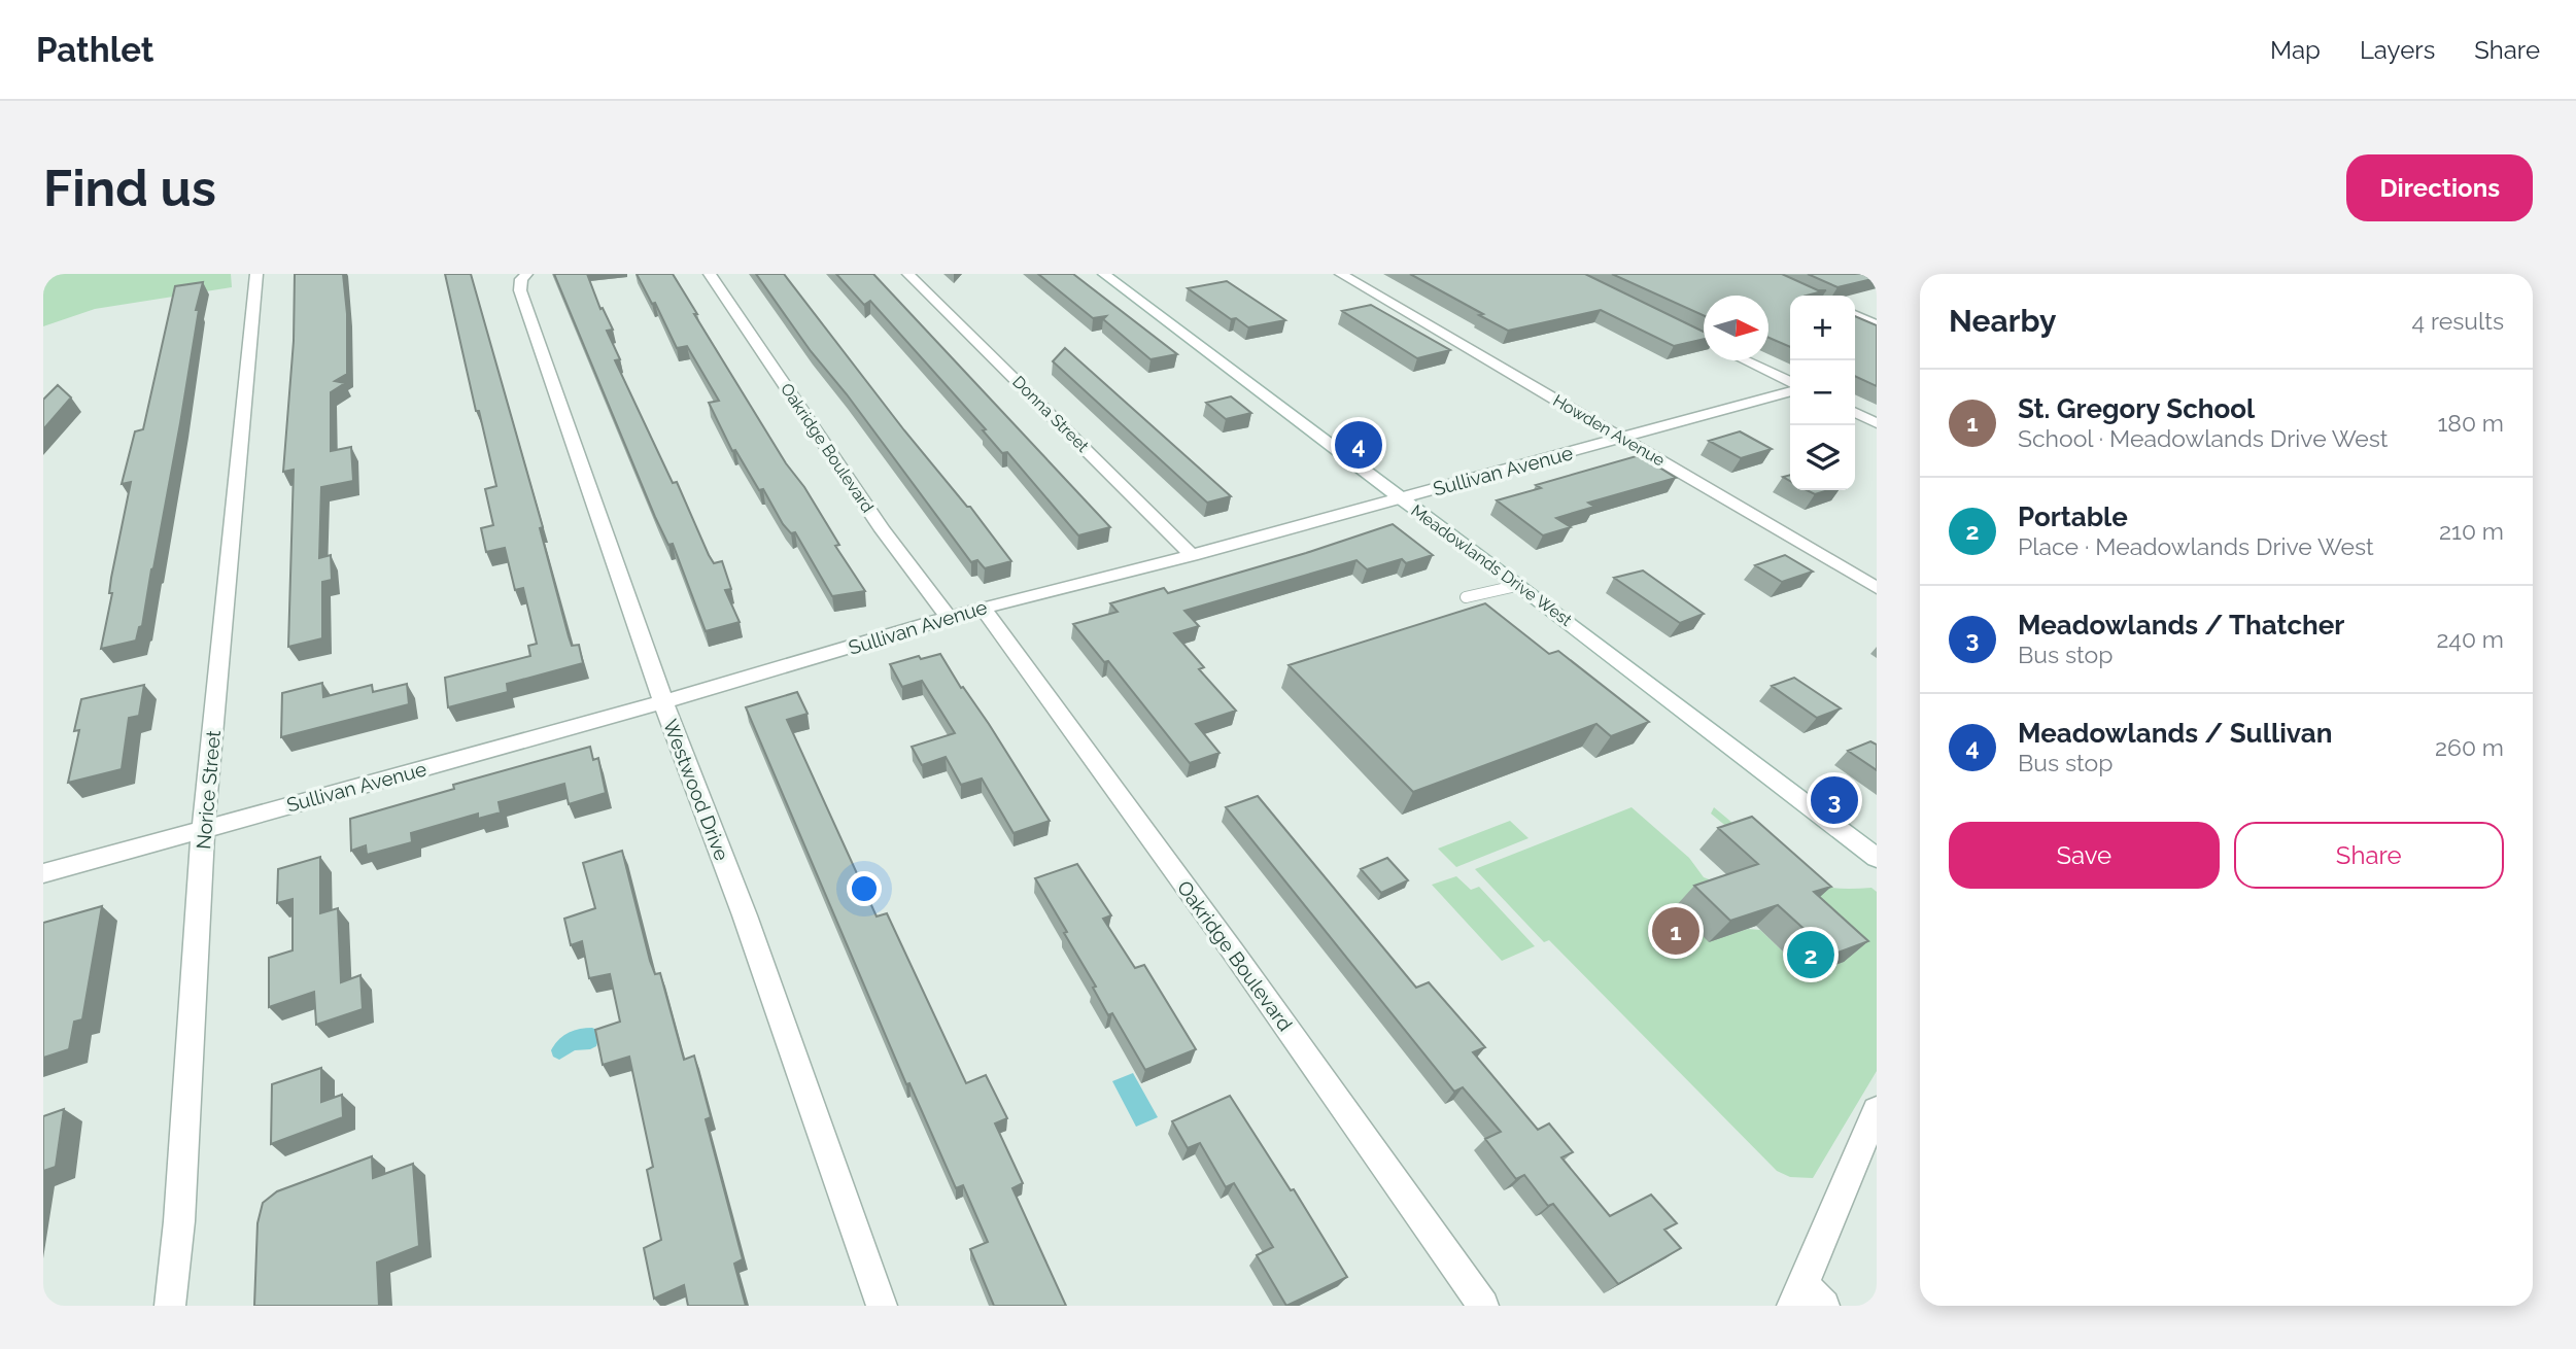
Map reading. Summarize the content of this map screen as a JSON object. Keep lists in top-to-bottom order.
{
  "streets": {
    "street": [
      "Donna Street",
      "Howden Avenue",
      "Oakridge Boulevard",
      "Sullivan Avenue",
      "Meadowlands Drive West",
      "Norice Street",
      "Westwood Drive"
    ]
  },
  "crossings": [
    ["Donna Street", "Sullivan Avenue"],
    ["Howden Avenue", "Sullivan Avenue"],
    ["Oakridge Boulevard", "Sullivan Avenue"],
    ["Sullivan Avenue", "Meadowlands Drive West"],
    ["Sullivan Avenue", "Norice Street"],
    ["Sullivan Avenue", "Westwood Drive"]
  ],
  "north": "right",
  "page": {
    "header": "Pathlet",
    "nav": ["Map", "Layers", "Share"],
    "buttons": [
      "Directions",
      ["Save", "Share"]
    ],
    "title": "Find us",
    "heading": ["Nearby", "4 results"],
    "map_buttons": ["+", "−"],
    "list": [
      {
        "mark": "1",
        "name": "St. Gregory School",
        "note": "School · Meadowlands Drive West",
        "value": "180 m"
      },
      {
        "mark": "2",
        "name": "Portable",
        "note": "Place · Meadowlands Drive West",
        "value": "210 m"
      },
      {
        "mark": "3",
        "name": "Meadowlands / Thatcher",
        "note": "Bus stop",
        "value": "240 m"
      },
      {
        "mark": "4",
        "name": "Meadowlands / Sullivan",
        "note": "Bus stop",
        "value": "260 m"
      }
    ],
    "pins": [
      "4",
      "3",
      "1",
      "2"
    ]
  }
}
